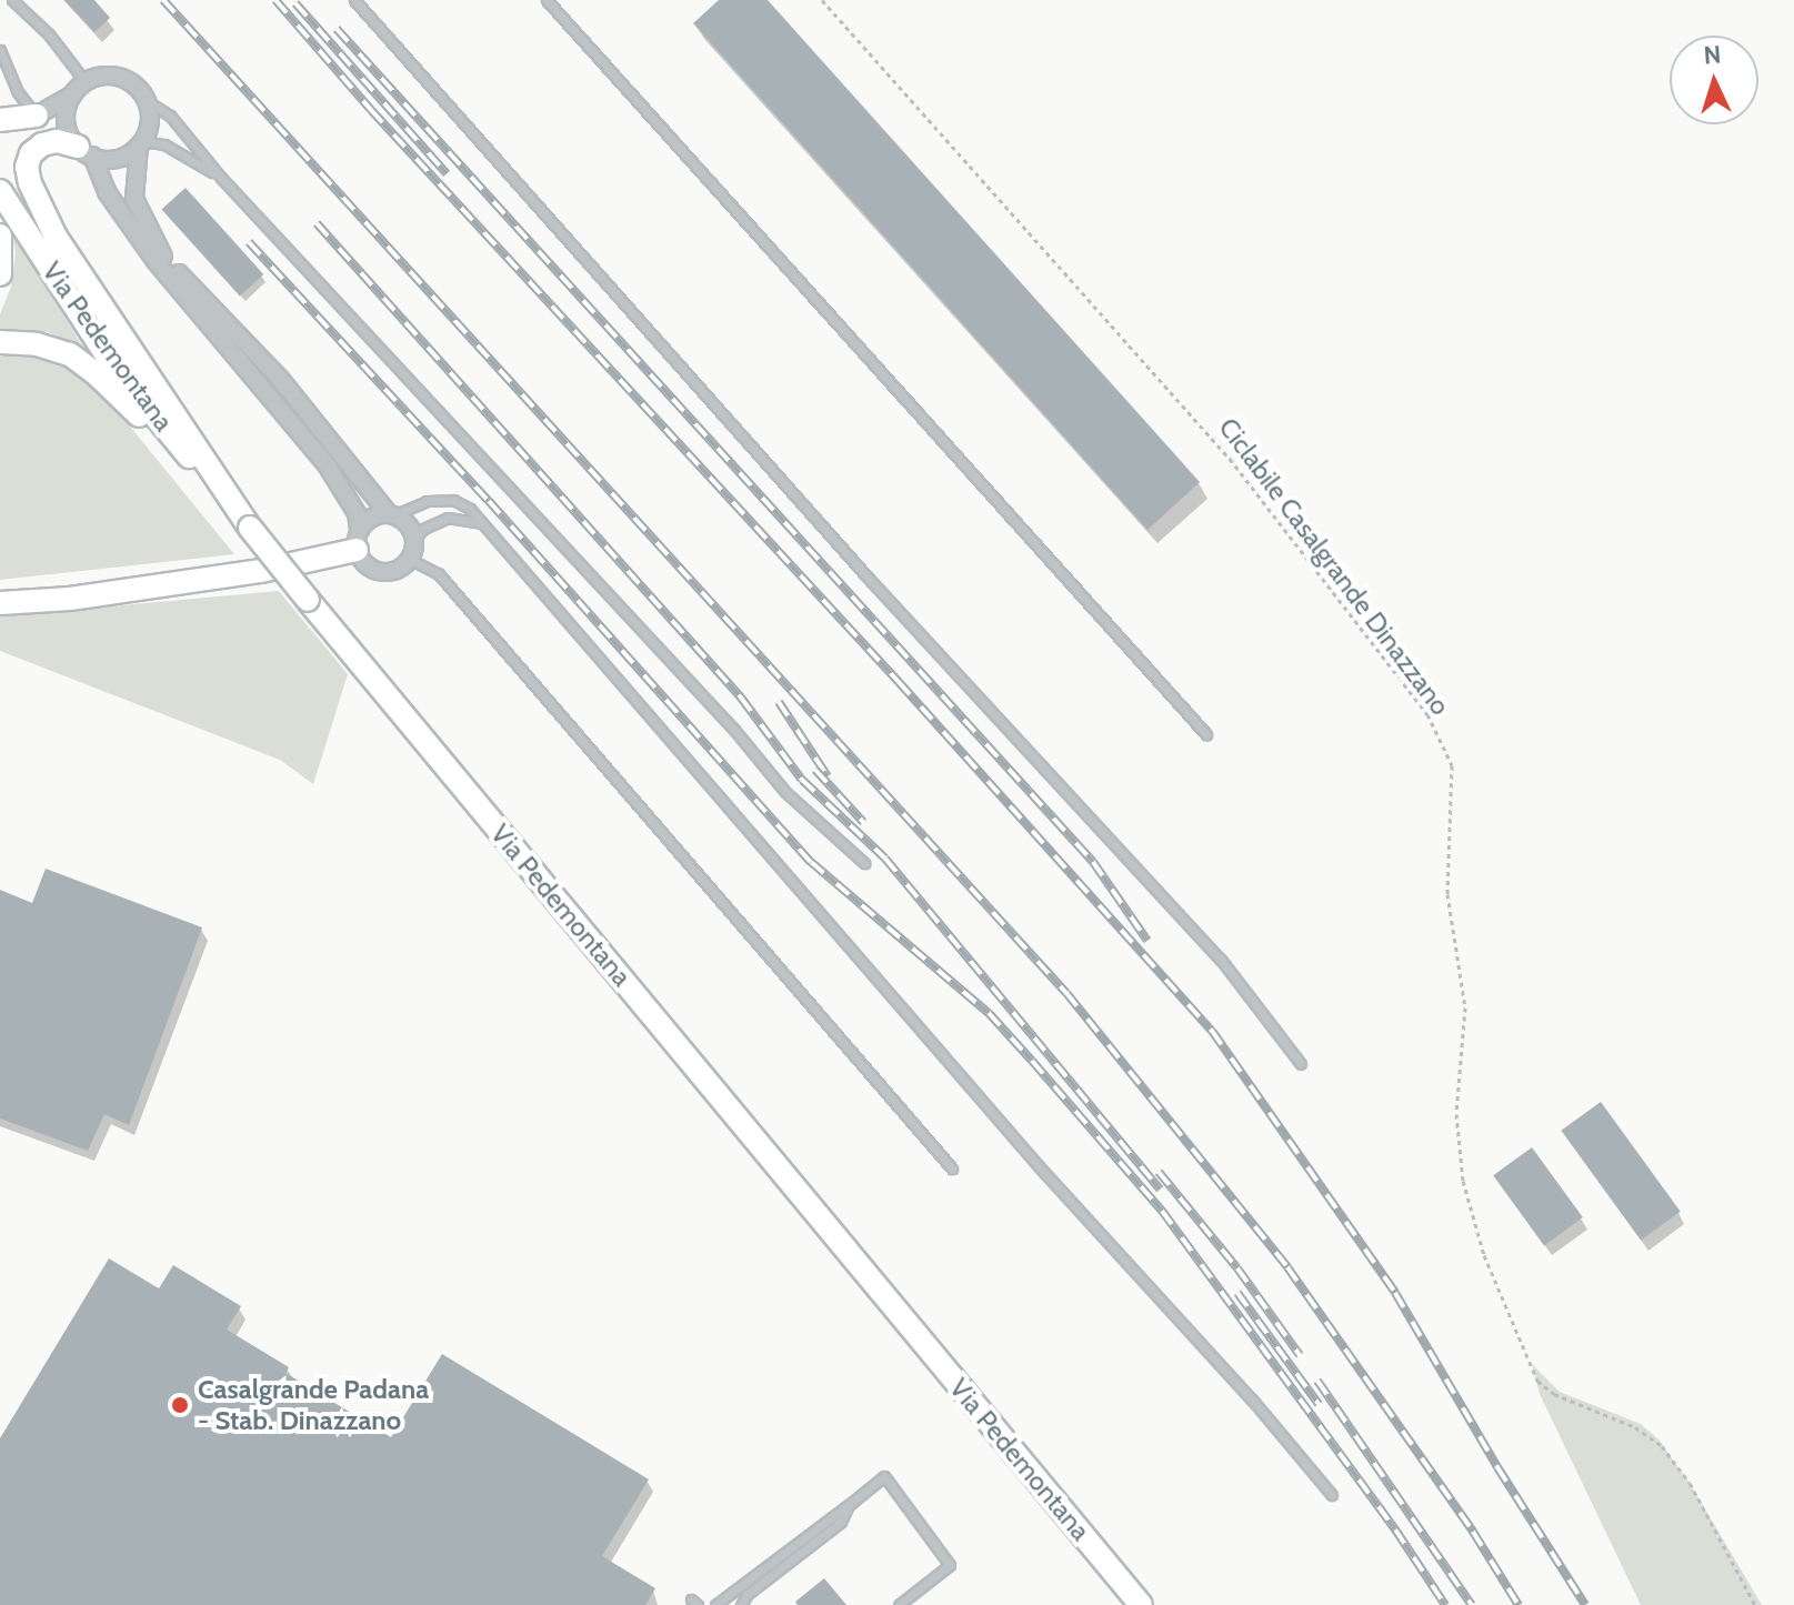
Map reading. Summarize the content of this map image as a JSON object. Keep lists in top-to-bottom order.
{
  "streets": {
    "main road": ["Via Pedemontana"],
    "path": ["Ciclabile Casalgrande Dinazzano"]
  },
  "places": ["Casalgrande Padana - Stab. Dinazzano"],
  "north": "top"
}
